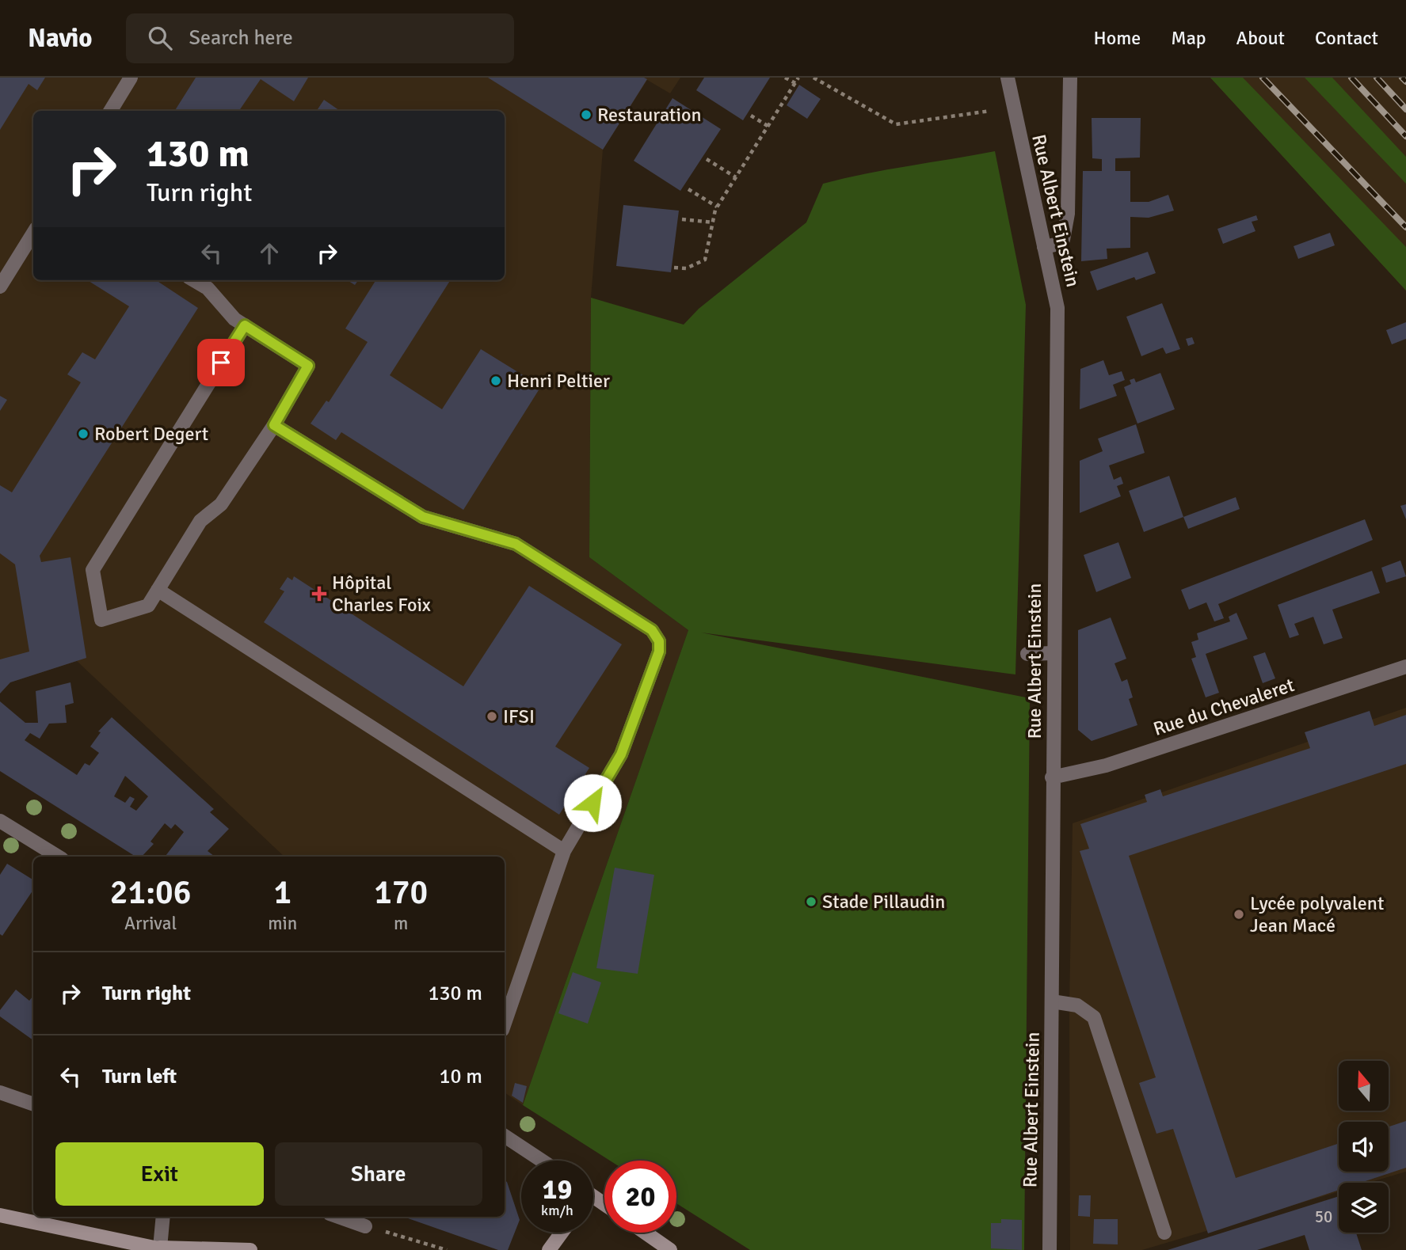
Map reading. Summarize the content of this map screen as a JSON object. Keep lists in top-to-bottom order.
{
  "streets": {
    "street": ["Rue Albert Einstein", "Rue du Chevaleret"]
  },
  "crossings": [
    ["Rue Albert Einstein", "Rue du Chevaleret"]
  ],
  "places": {
    "other": [
      "Restauration",
      "Henri Peltier",
      "Robert Degert",
      "IFSI",
      "Stade Pillaudin",
      "Lycée polyvalent Jean Macé"
    ],
    "health": ["Hôpital Charles Foix"]
  },
  "house_numbers": ["50"],
  "north": "top",
  "page": {
    "header": "Navio",
    "search": "Search here",
    "nav": [
      "Home",
      "Map",
      "About",
      "Contact"
    ],
    "turn": ["130 m", "Turn right"],
    "eta": [
      "21:06",
      "Arrival",
      "1",
      "min",
      "170",
      "m"
    ],
    "list": [
      {
        "name": "Turn right",
        "value": "130 m"
      },
      {
        "name": "Turn left",
        "value": "10 m"
      }
    ],
    "buttons": ["Exit", "Share"],
    "speed": "19 km/h",
    "limit": "20"
  }
}
